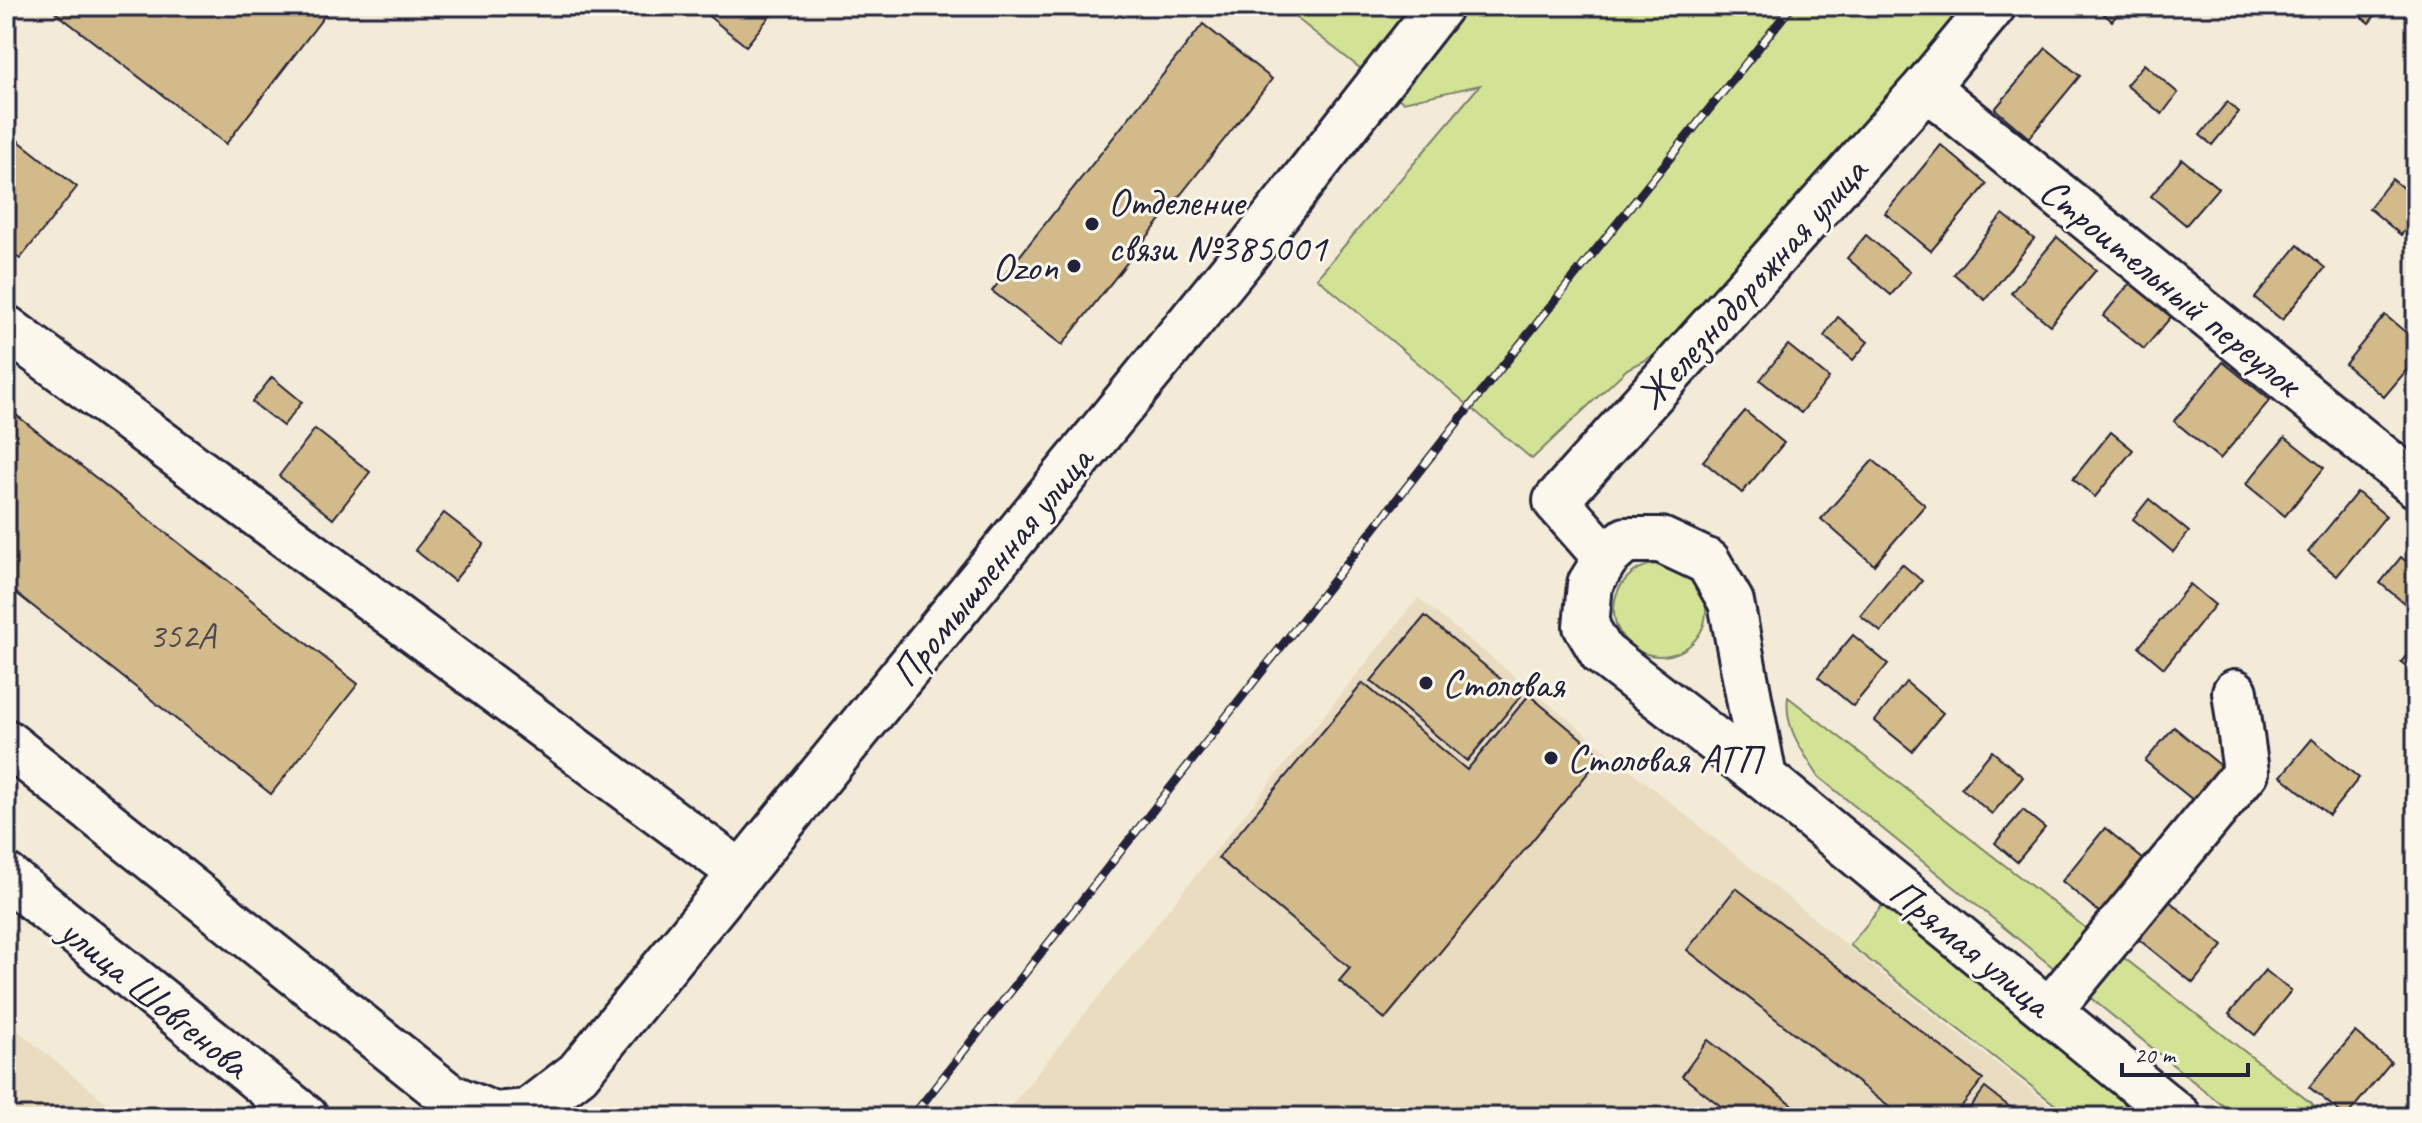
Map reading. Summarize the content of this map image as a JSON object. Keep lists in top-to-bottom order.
{
  "streets": {
    "street": [
      "Железнодорожная улица",
      "Строительный переулок",
      "Промышленная улица",
      "Прямая улица",
      "улица Шовгенова"
    ]
  },
  "crossings": [
    ["Железнодорожная улица", "Строительный переулок"],
    ["Железнодорожная улица", "Прямая улица"]
  ],
  "places": [
    "Отделение связи №385001",
    "Ozon",
    "Столовая",
    "Столовая АТП"
  ],
  "house_numbers": ["352А"],
  "scale_bar": "20 m"
}
